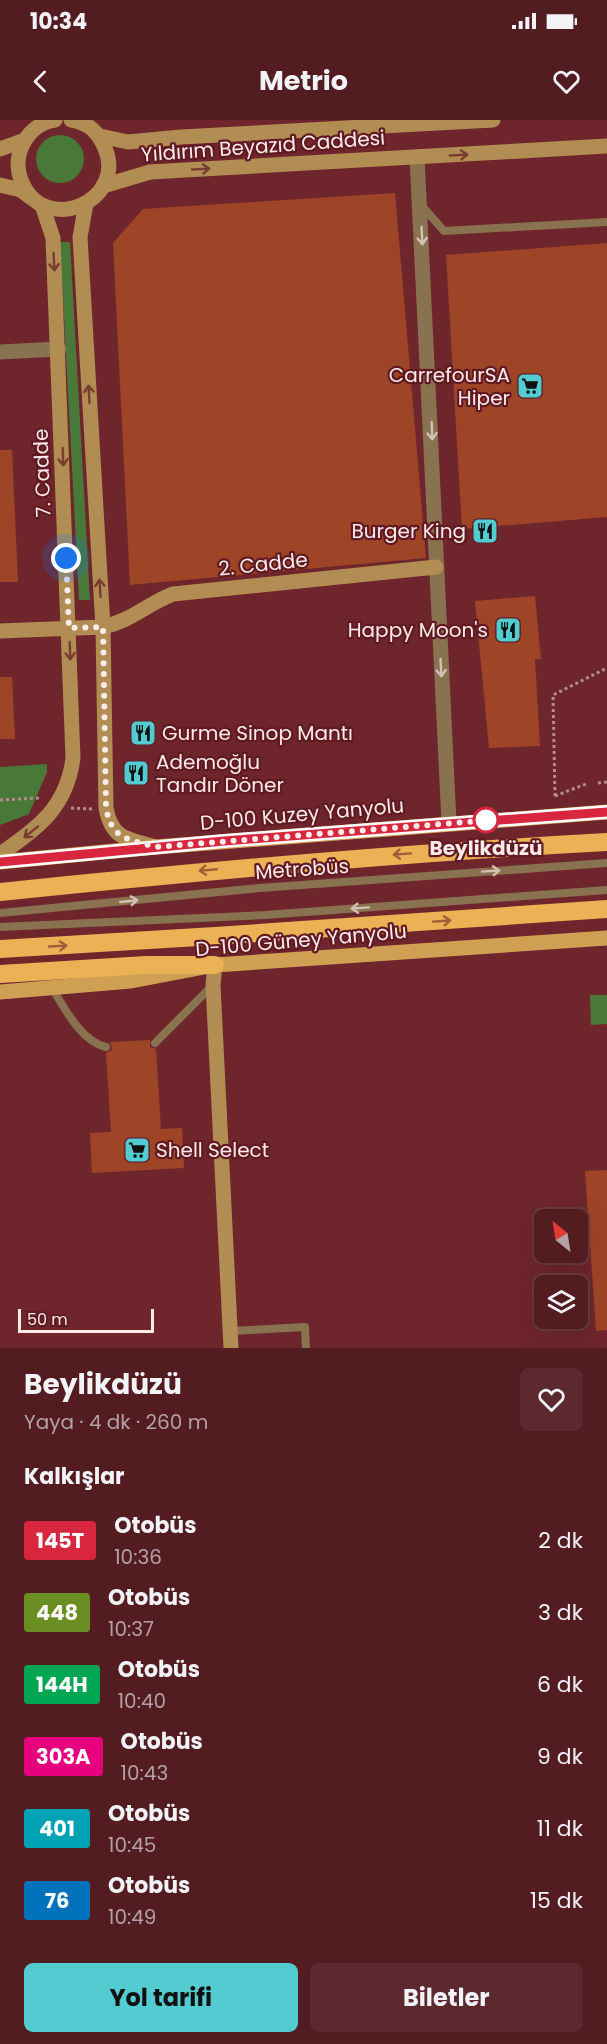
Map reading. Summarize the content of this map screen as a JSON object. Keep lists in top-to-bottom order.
{
  "streets": {
    "main road": [
      "Yıldırım Beyazıd Caddesi",
      "7. Cadde",
      "2. Cadde",
      "D-100 Kuzey Yanyolu",
      "D-100 Güney Yanyolu"
    ],
    "lane": ["Metrobüs"]
  },
  "crossings": [
    ["7. Cadde", "2. Cadde"]
  ],
  "places": {
    "supermarket": ["CarrefourSA Hiper", "Shell Select"],
    "restaurant": [
      "Burger King",
      "Happy Moon's",
      "Gurme Sinop Mantı",
      "Ademoğlu Tandır Döner"
    ],
    "other": ["Beylikdüzü"]
  },
  "lines": ["bus line 145T"],
  "scale_bar": "50 m",
  "north": "top left",
  "page": {
    "status": "10:34",
    "header": "Metrio",
    "scale": "50 m",
    "heading": [
      ["Beylikdüzü", "Yaya · 4 dk · 260 m"],
      "Kalkışlar"
    ],
    "list": [
      {
        "mark": "145T",
        "name": "Otobüs",
        "note": "10:36",
        "value": "2 dk"
      },
      {
        "mark": "448",
        "name": "Otobüs",
        "note": "10:37",
        "value": "3 dk"
      },
      {
        "mark": "144H",
        "name": "Otobüs",
        "note": "10:40",
        "value": "6 dk"
      },
      {
        "mark": "303A",
        "name": "Otobüs",
        "note": "10:43",
        "value": "9 dk"
      },
      {
        "mark": "401",
        "name": "Otobüs",
        "note": "10:45",
        "value": "11 dk"
      },
      {
        "mark": "76",
        "name": "Otobüs",
        "note": "10:49",
        "value": "15 dk"
      }
    ],
    "buttons": ["Yol tarifi", "Biletler"]
  }
}
